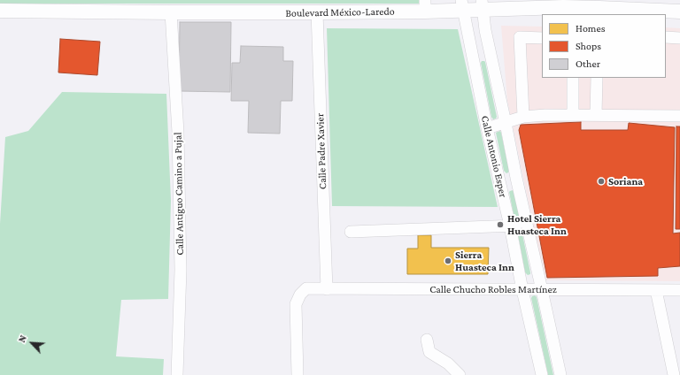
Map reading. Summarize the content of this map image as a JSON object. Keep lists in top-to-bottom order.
{
  "streets": {
    "main road": ["Boulevard México-Laredo"],
    "street": [
      "Calle Padre Xavier",
      "Calle Antonio Esper",
      "Calle Antiguo Camino a Pujal",
      "Calle Chucho Robles Martínez"
    ]
  },
  "crossings": [
    ["Boulevard México-Laredo", "Calle Padre Xavier"],
    ["Boulevard México-Laredo", "Calle Antonio Esper"],
    ["Boulevard México-Laredo", "Calle Antiguo Camino a Pujal"],
    ["Calle Padre Xavier", "Calle Chucho Robles Martínez"],
    ["Calle Antonio Esper", "Calle Chucho Robles Martínez"]
  ],
  "places": ["Soriana", "Hotel Sierra Huasteca Inn", "Sierra Huasteca Inn"],
  "legend": ["Homes", "Shops", "Other"],
  "north": "top left"
}
